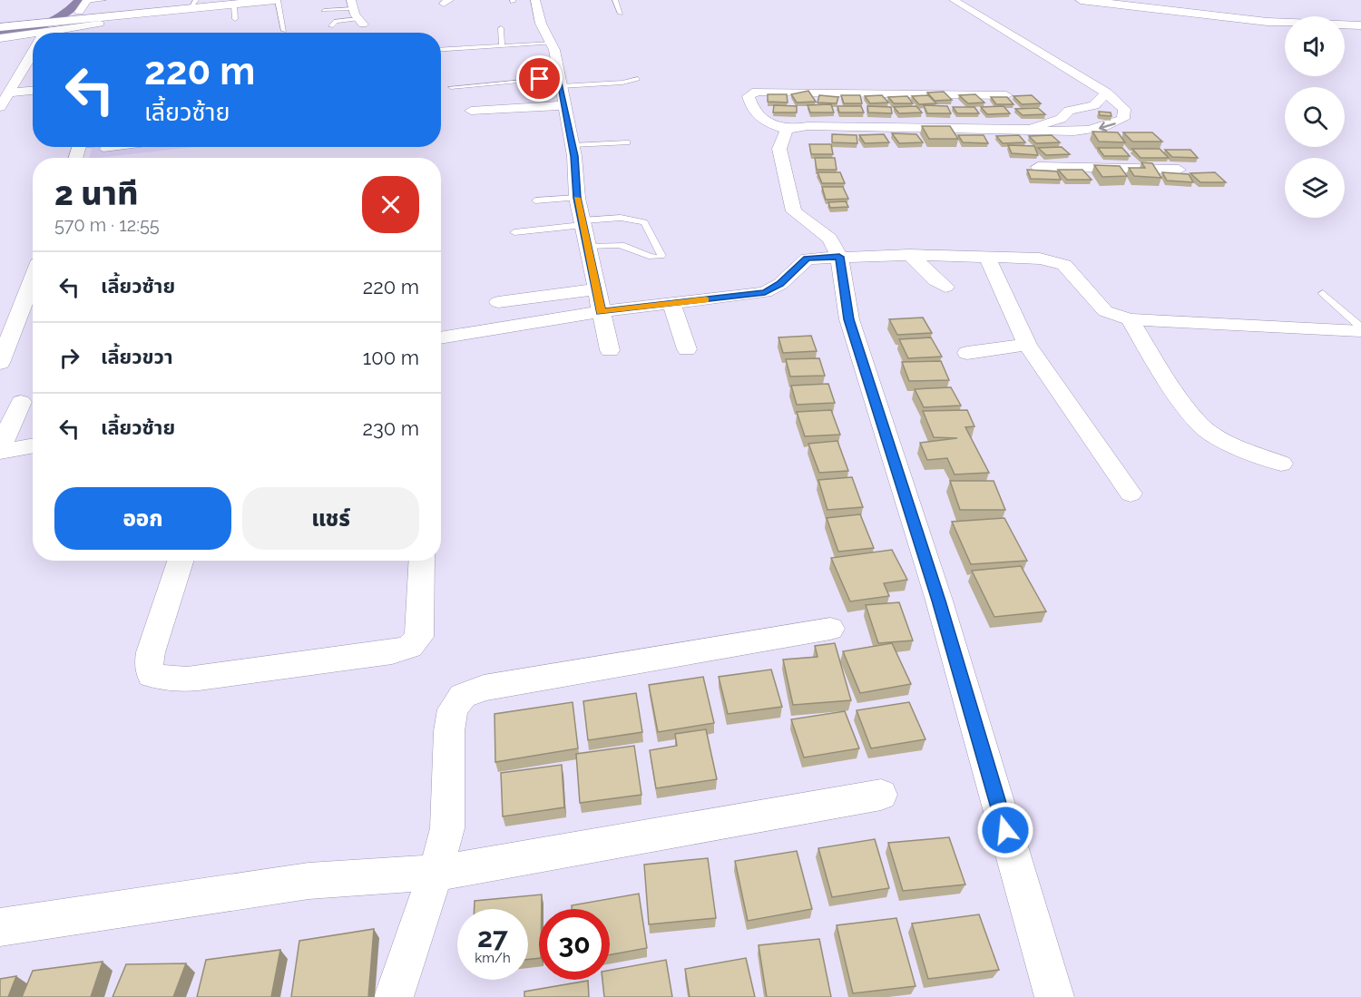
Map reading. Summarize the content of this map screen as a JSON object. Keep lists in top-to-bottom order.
{
  "page": {
    "turn": ["220 m", "เลี้ยวซ้าย"],
    "heading": ["2 นาที", "570 m · 12:55"],
    "list": [
      {
        "name": "เลี้ยวซ้าย",
        "value": "220 m"
      },
      {
        "name": "เลี้ยวขวา",
        "value": "100 m"
      },
      {
        "name": "เลี้ยวซ้าย",
        "value": "230 m"
      }
    ],
    "buttons": ["ออก", "แชร์"],
    "speed": "27 km/h",
    "limit": "30"
  }
}
